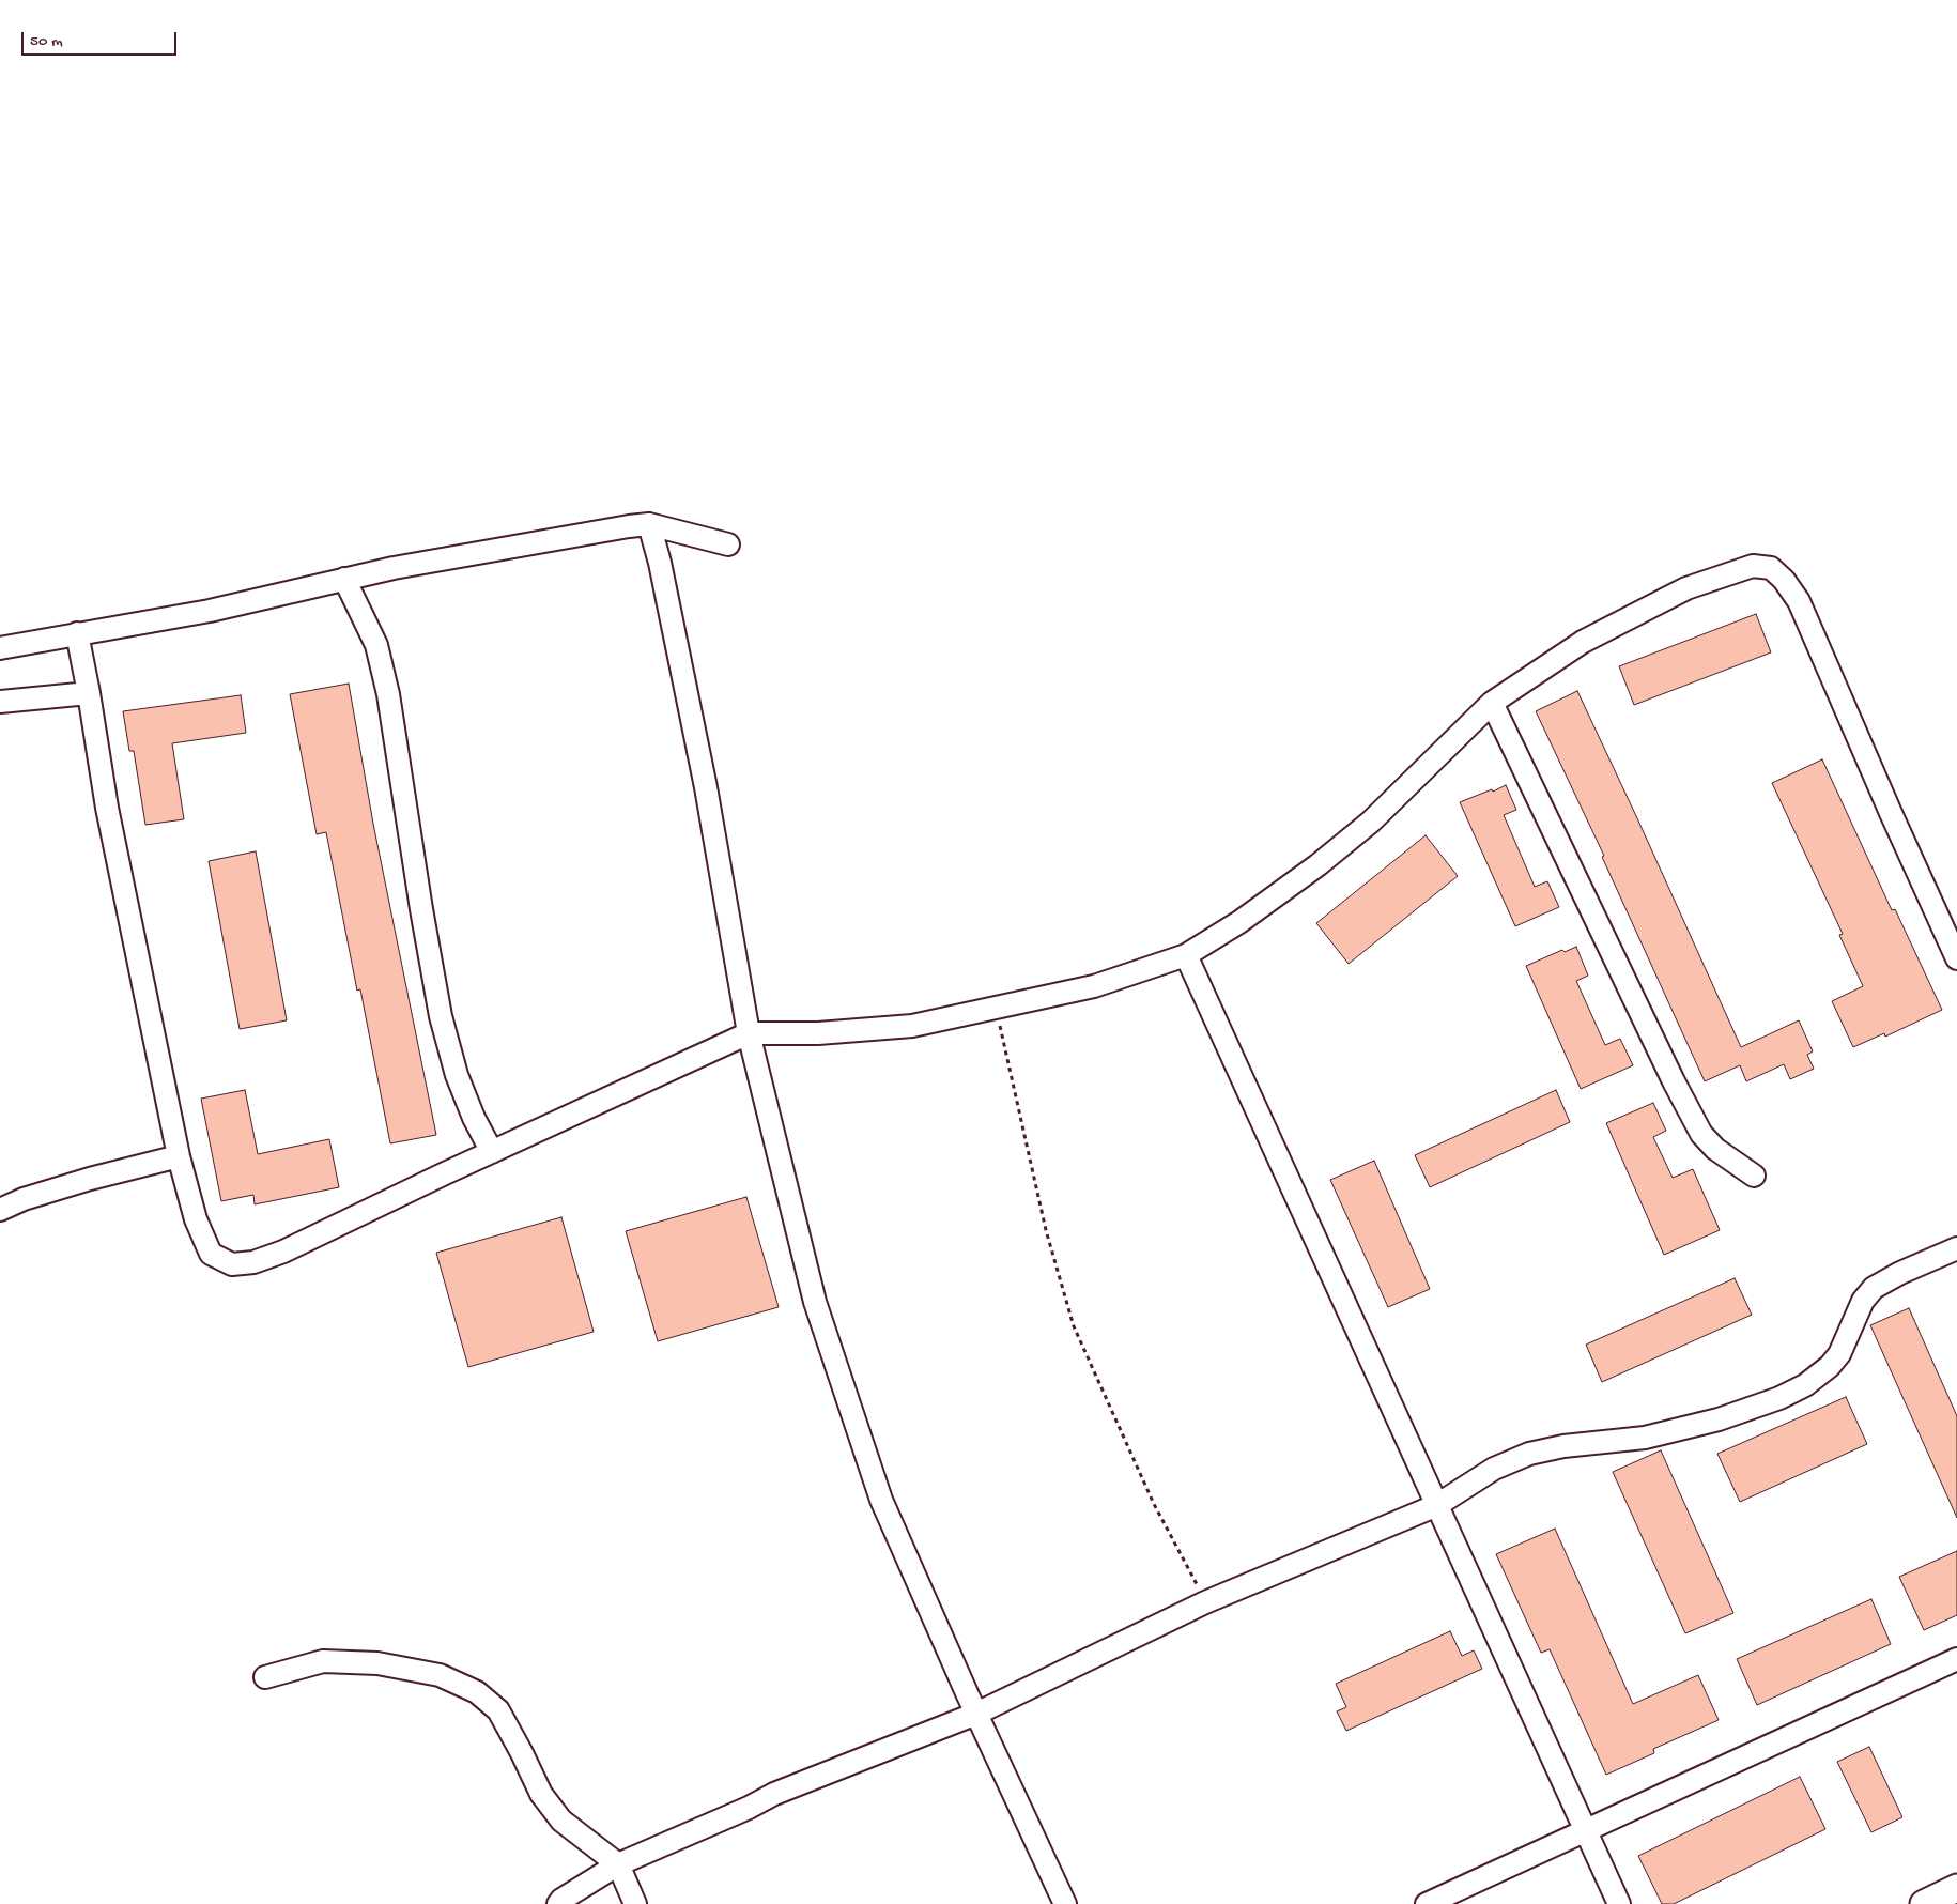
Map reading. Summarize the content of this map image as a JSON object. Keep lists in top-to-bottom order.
{
  "scale_bar": "50 m"
}
